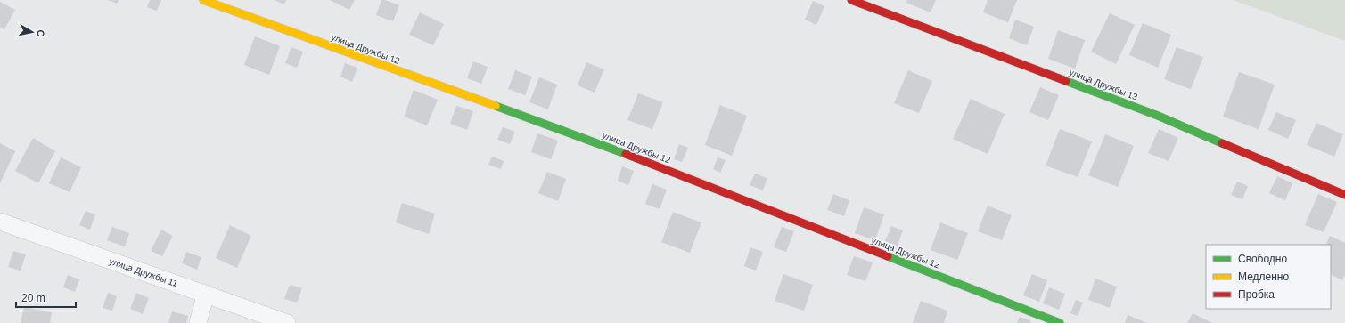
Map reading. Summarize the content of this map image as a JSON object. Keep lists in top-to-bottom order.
{
  "streets": {
    "street": ["улица Дружбы 12", "улица Дружбы 13", "улица Дружбы 11"]
  },
  "legend": ["Свободно", "Медленно", "Пробка"],
  "scale_bar": "20 m",
  "north": "right"
}
